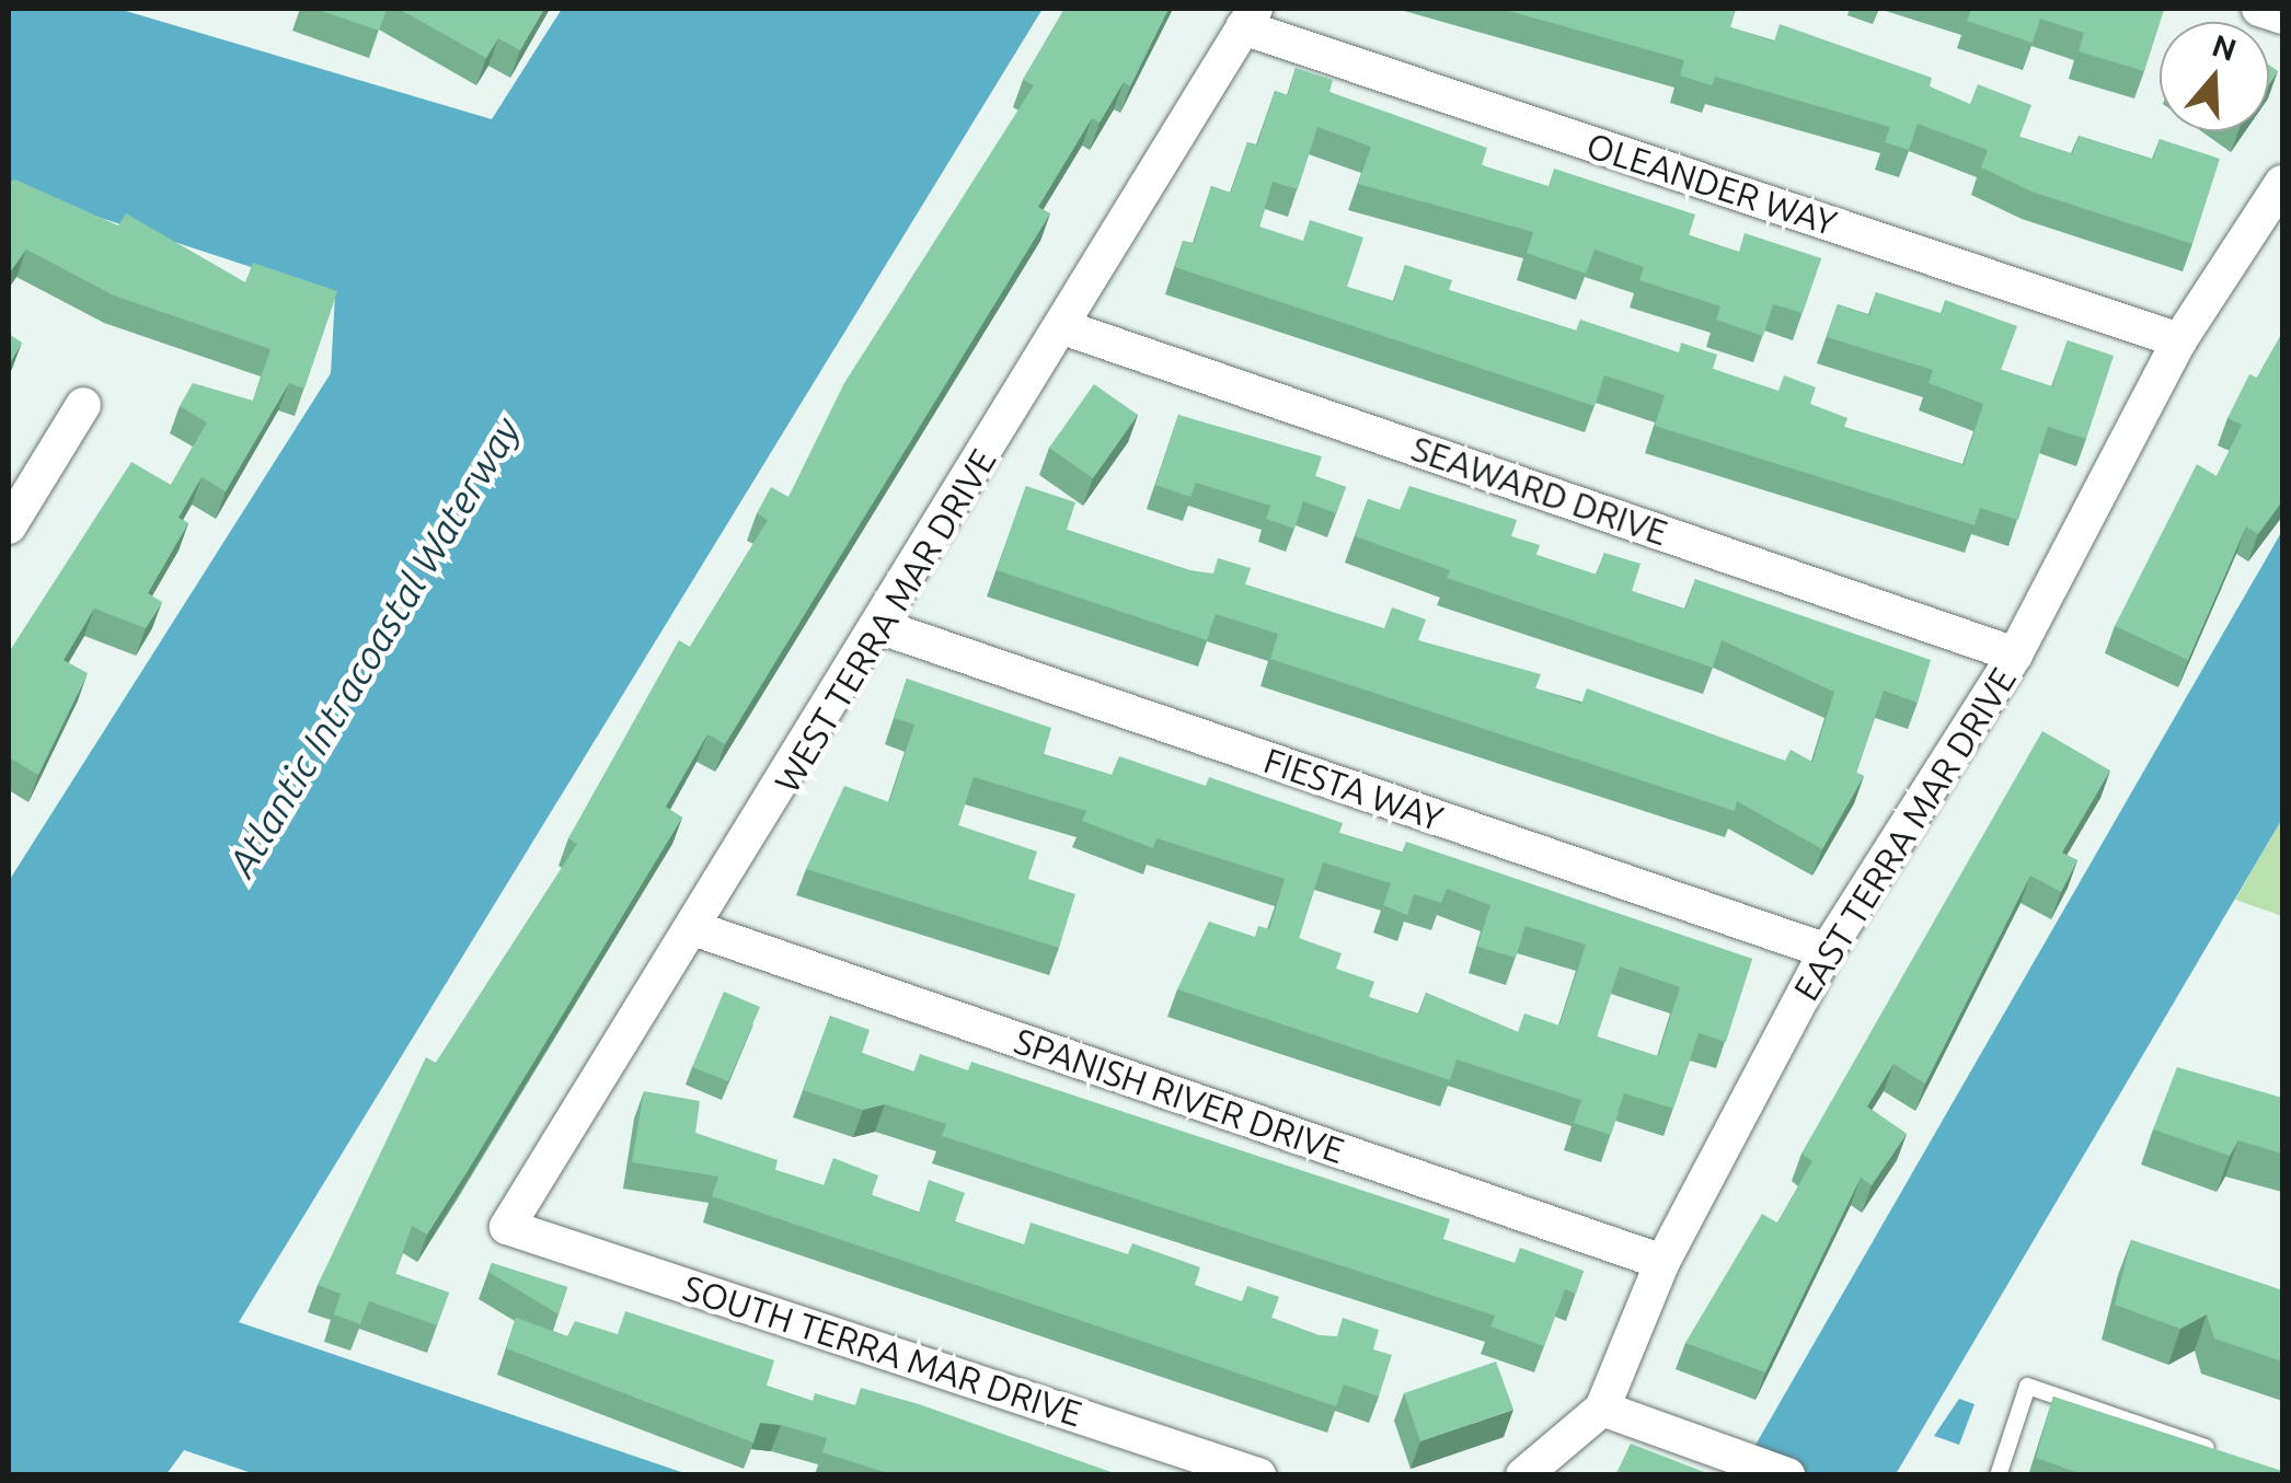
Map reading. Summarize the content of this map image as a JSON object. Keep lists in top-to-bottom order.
{
  "streets": {
    "street": [
      "OLEANDER WAY",
      "SEAWARD DRIVE",
      "WEST TERRA MAR DRIVE",
      "FIESTA WAY",
      "EAST TERRA MAR DRIVE",
      "SPANISH RIVER DRIVE",
      "SOUTH TERRA MAR DRIVE"
    ]
  },
  "crossings": [
    ["OLEANDER WAY", "WEST TERRA MAR DRIVE"],
    ["OLEANDER WAY", "EAST TERRA MAR DRIVE"],
    ["SEAWARD DRIVE", "WEST TERRA MAR DRIVE"],
    ["SEAWARD DRIVE", "EAST TERRA MAR DRIVE"],
    ["WEST TERRA MAR DRIVE", "FIESTA WAY"],
    ["WEST TERRA MAR DRIVE", "SPANISH RIVER DRIVE"],
    ["WEST TERRA MAR DRIVE", "SOUTH TERRA MAR DRIVE"],
    ["FIESTA WAY", "EAST TERRA MAR DRIVE"],
    ["EAST TERRA MAR DRIVE", "SPANISH RIVER DRIVE"]
  ],
  "water": ["Atlantic Intracoastal Waterway"],
  "north": "top"
}
